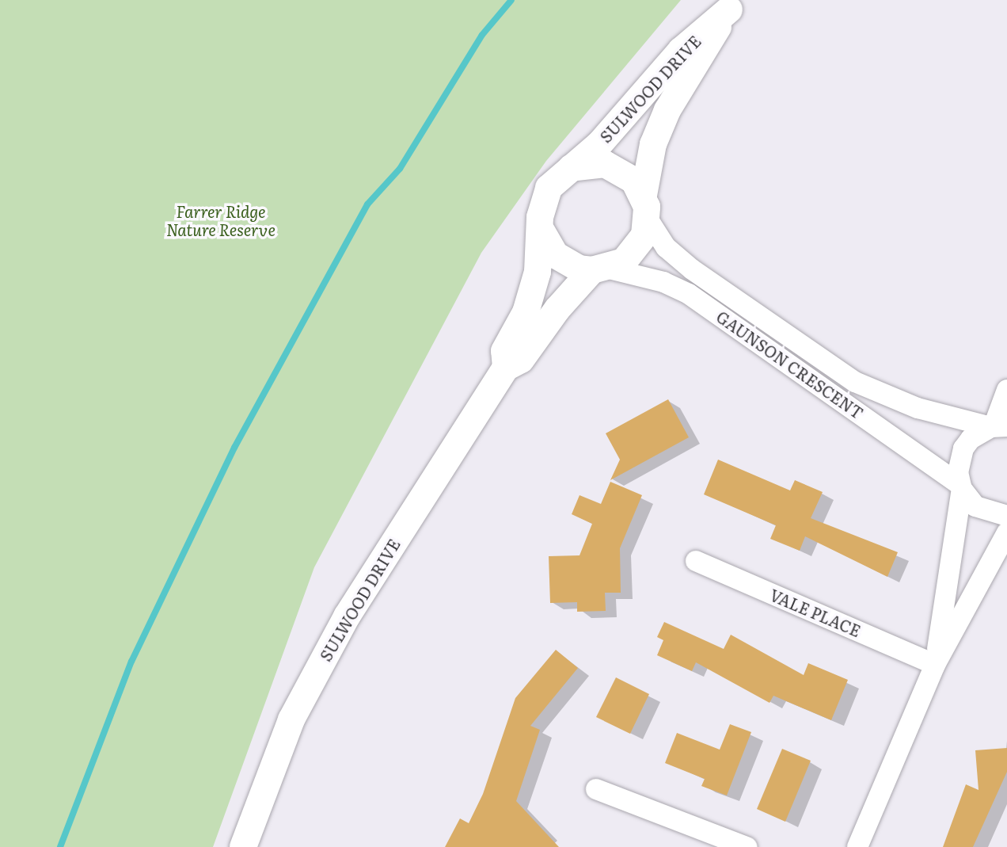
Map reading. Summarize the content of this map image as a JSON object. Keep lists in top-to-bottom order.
{
  "streets": {
    "main road": ["SULWOOD DRIVE"],
    "street": ["GAUNSON CRESCENT", "VALE PLACE"]
  },
  "crossings": [
    ["SULWOOD DRIVE", "GAUNSON CRESCENT"]
  ],
  "parks": ["Farrer Ridge Nature Reserve"]
}
